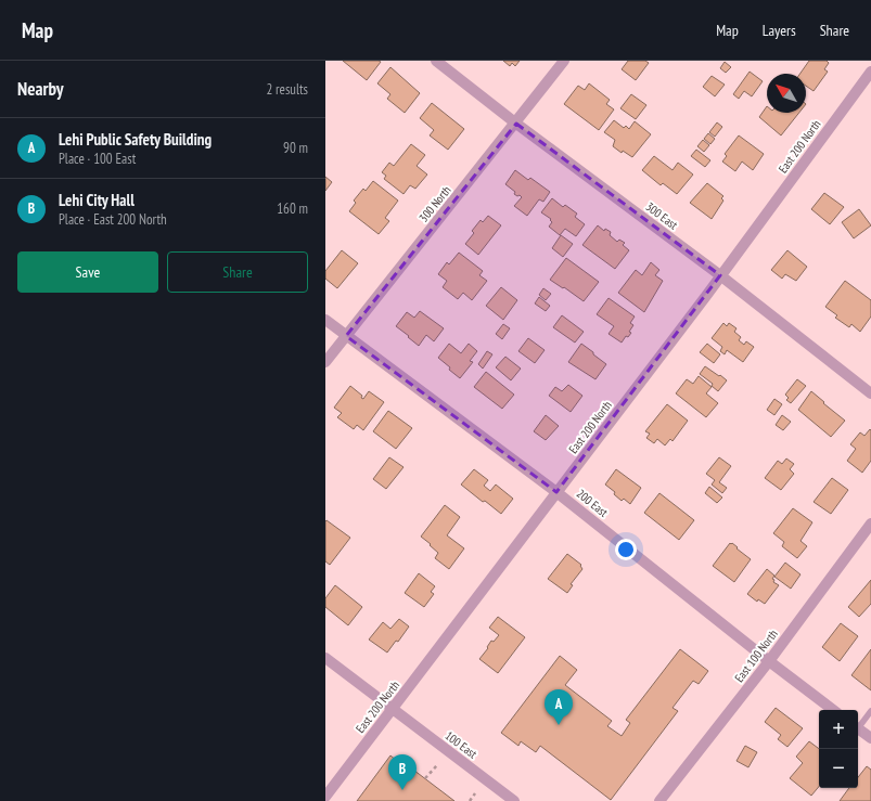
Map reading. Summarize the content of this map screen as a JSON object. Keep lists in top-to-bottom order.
{
  "streets": {
    "street": [
      "East 200 North",
      "300 North",
      "300 East",
      "200 East",
      "East 100 North",
      "100 East"
    ]
  },
  "crossings": [
    ["East 200 North", "300 East"],
    ["East 200 North", "200 East"],
    ["East 200 North", "100 East"],
    ["300 North", "300 East"],
    ["300 North", "200 East"],
    ["200 East", "East 100 North"]
  ],
  "north": "top left",
  "page": {
    "header": "Map",
    "nav": ["Map", "Layers", "Share"],
    "heading": ["Nearby", "2 results"],
    "list": [
      {
        "mark": "A",
        "name": "Lehi Public Safety Building",
        "note": "Place · 100 East",
        "value": "90 m"
      },
      {
        "mark": "B",
        "name": "Lehi City Hall",
        "note": "Place · East 200 North",
        "value": "160 m"
      }
    ],
    "buttons": ["Save", "Share"],
    "pins": ["A", "B"],
    "map_buttons": ["+", "−"]
  }
}
